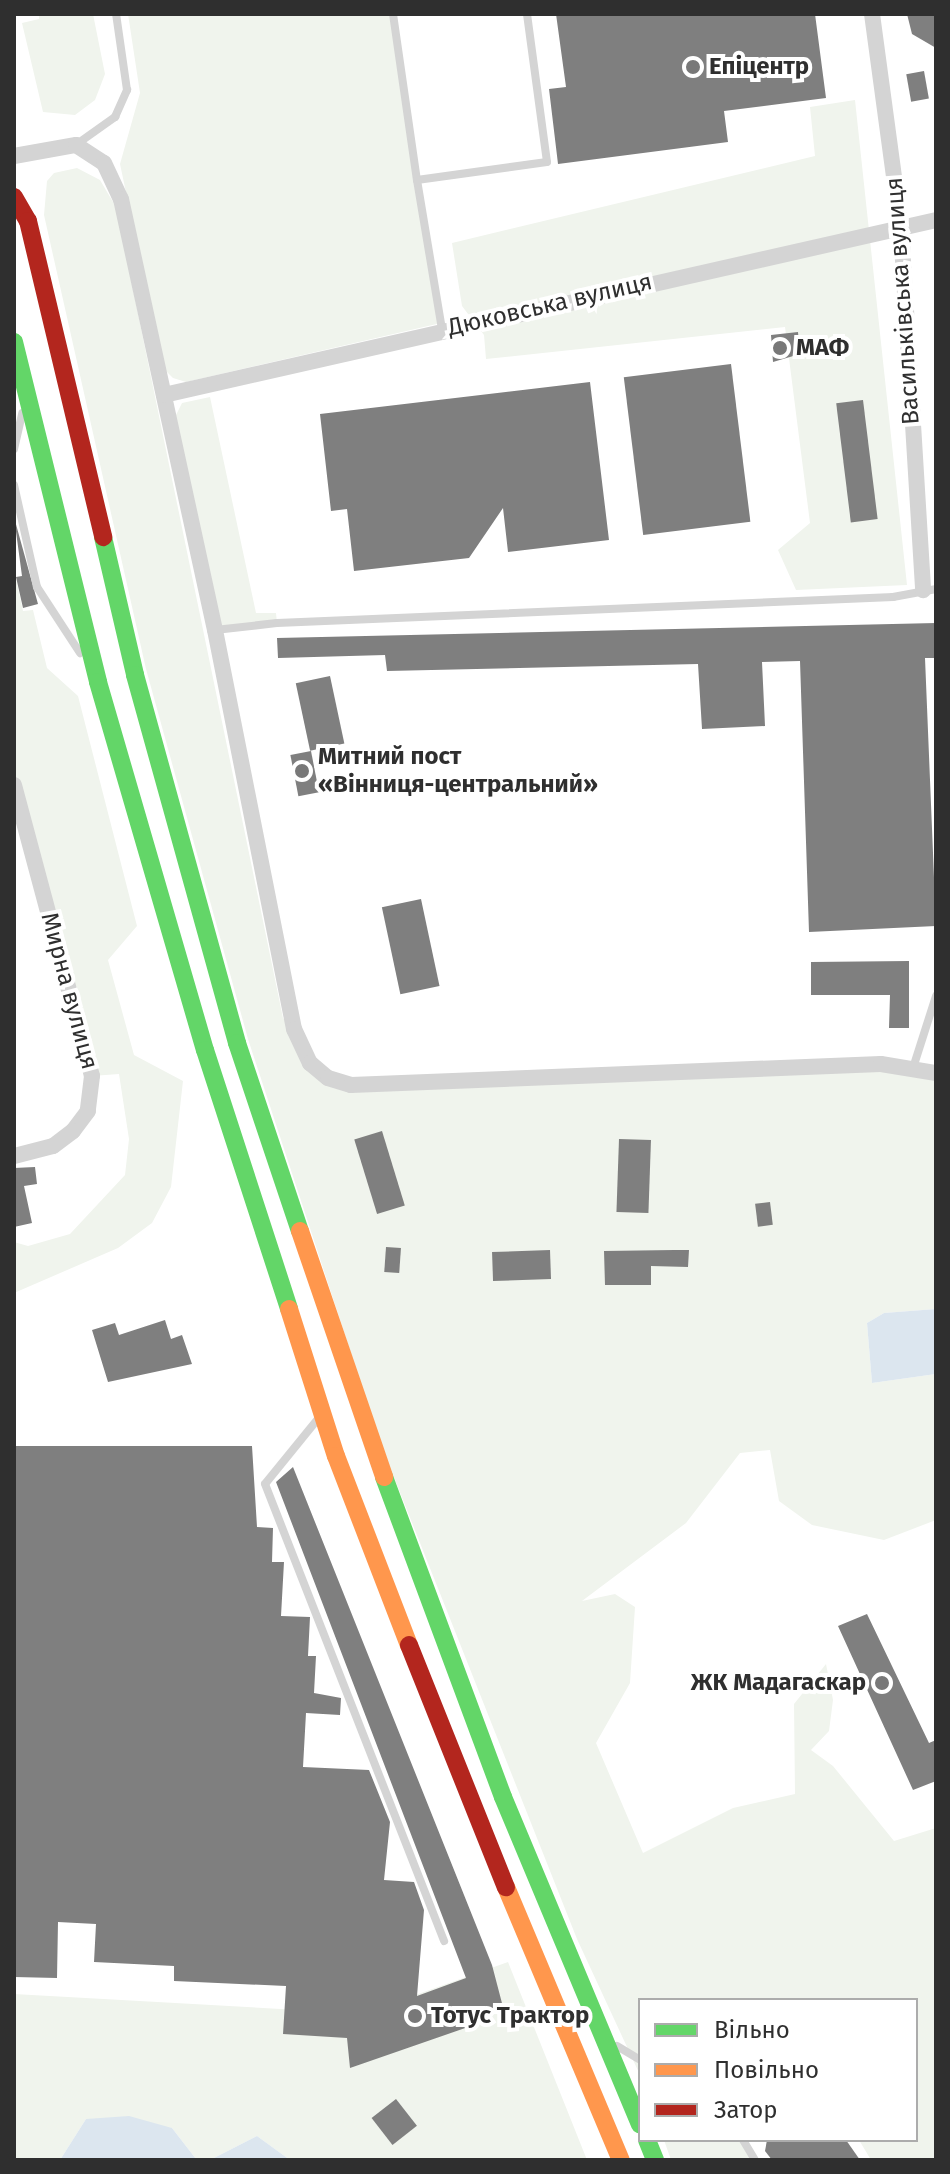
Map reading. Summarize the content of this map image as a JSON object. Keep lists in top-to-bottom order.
{
  "streets": {
    "street": ["Васильківська вулиця", "Дюковська вулиця", "Мирна вулиця"]
  },
  "crossings": [
    ["Васильківська вулиця", "Дюковська вулиця"]
  ],
  "places": [
    "Епіцентр",
    "МАФ",
    "Митний пост «Вінниця-центральний»",
    "ЖК Мадагаскар",
    "Тотус Трактор"
  ],
  "legend": ["Вільно", "Повільно", "Затор"]
}
